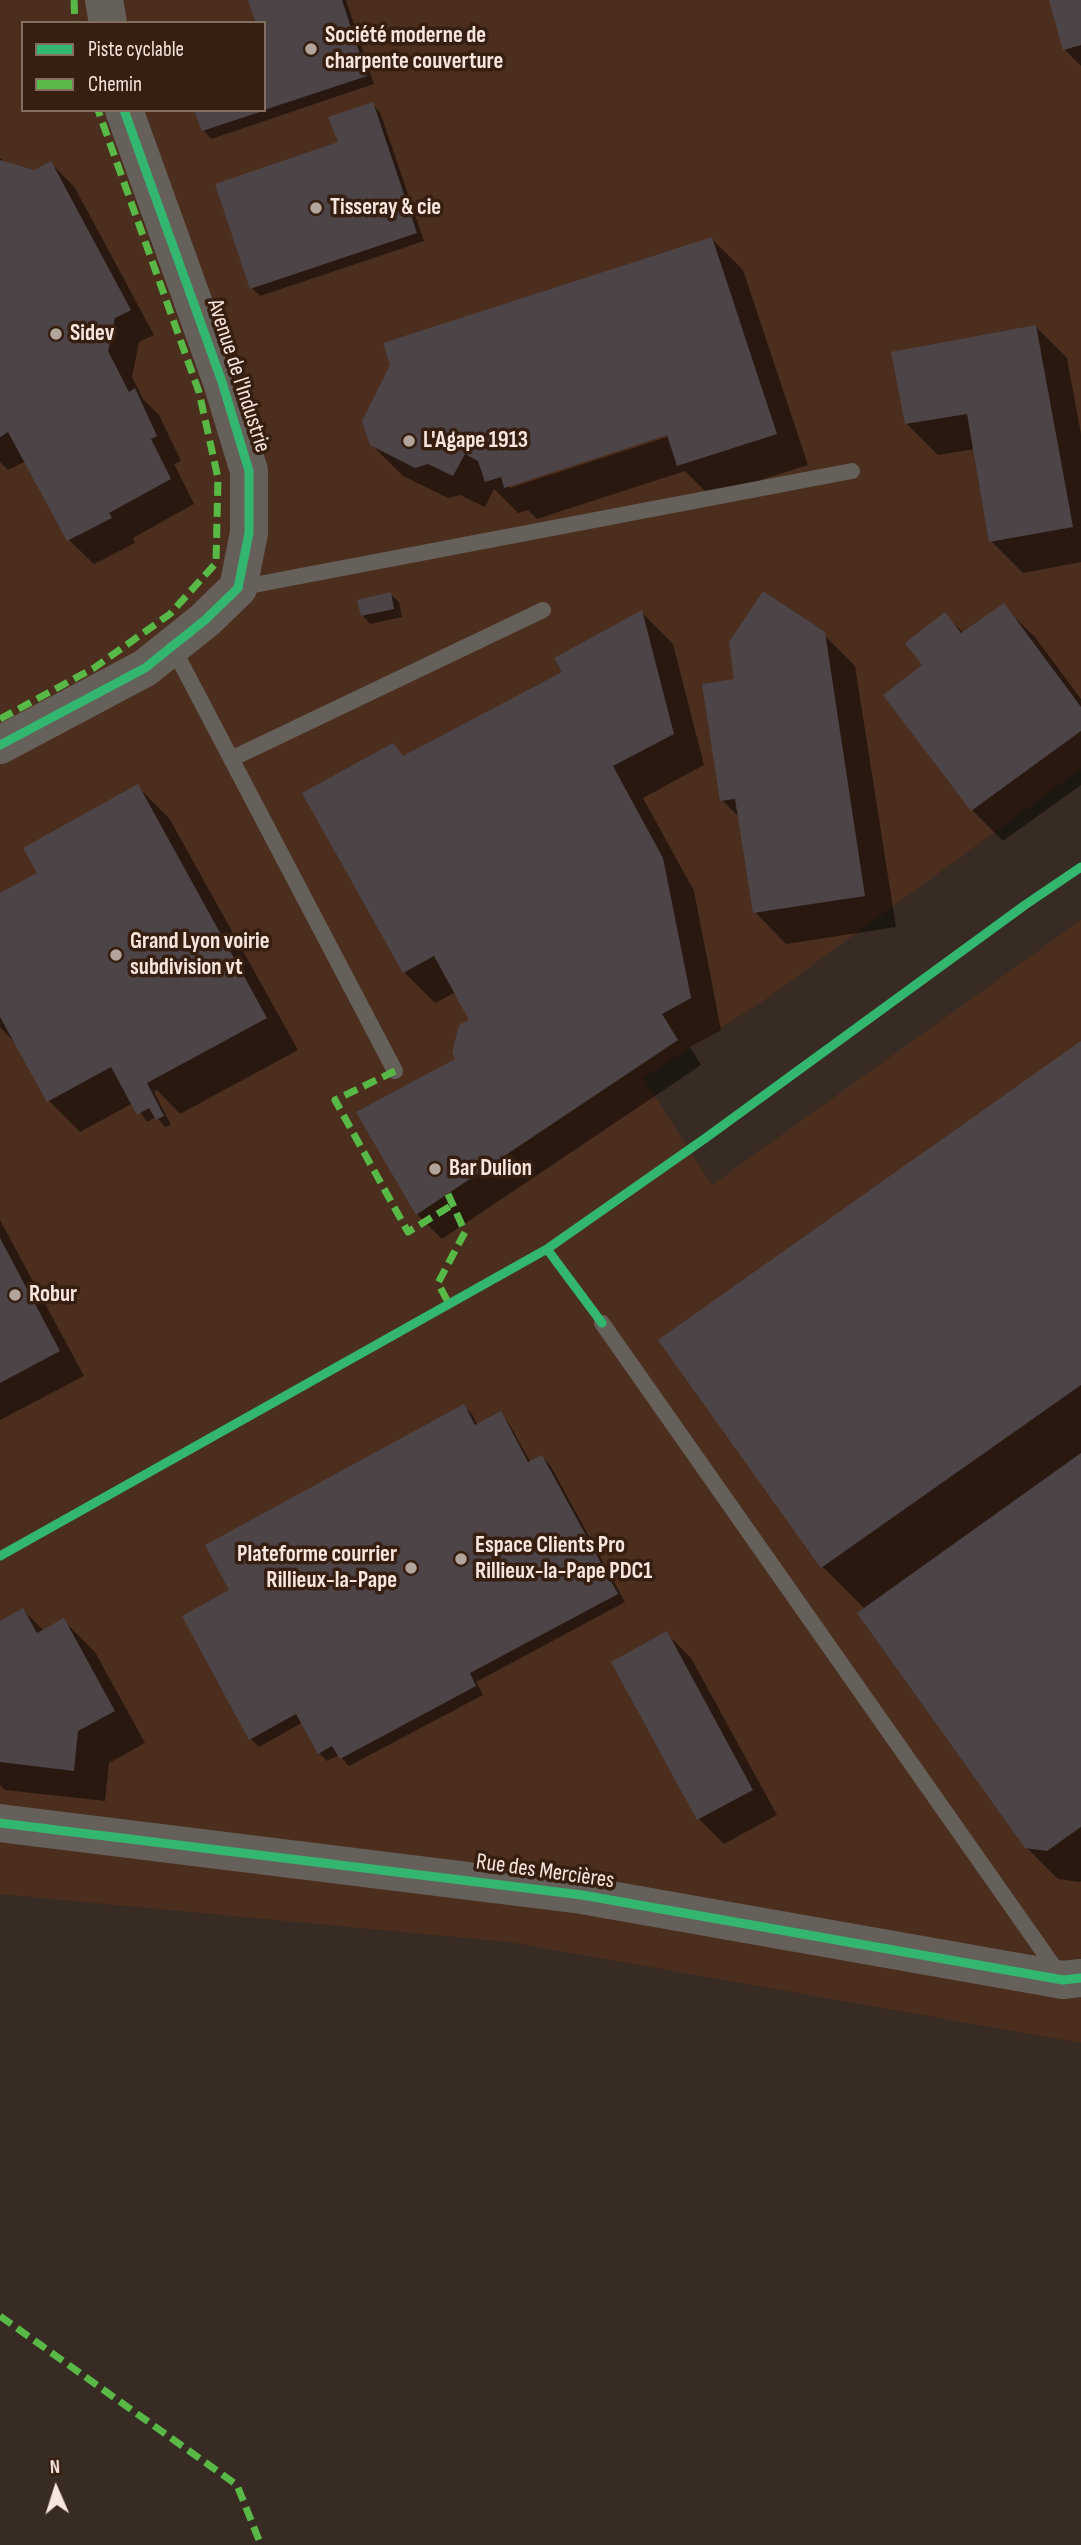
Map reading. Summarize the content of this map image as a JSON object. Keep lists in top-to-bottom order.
{
  "streets": {
    "street": ["Avenue de l'Industrie", "Rue des Mercières"]
  },
  "places": [
    "Société moderne de charpente couverture",
    "Tisseray & cie",
    "Sidev",
    "L'Agape 1913",
    "Grand Lyon voirie subdivision vt",
    "Bar Dulion",
    "Robur",
    "Espace Clients Pro Rillieux-la-Pape PDC1",
    "Plateforme courrier Rillieux-la-Pape"
  ],
  "legend": ["Piste cyclable", "Chemin"],
  "north": "top"
}
